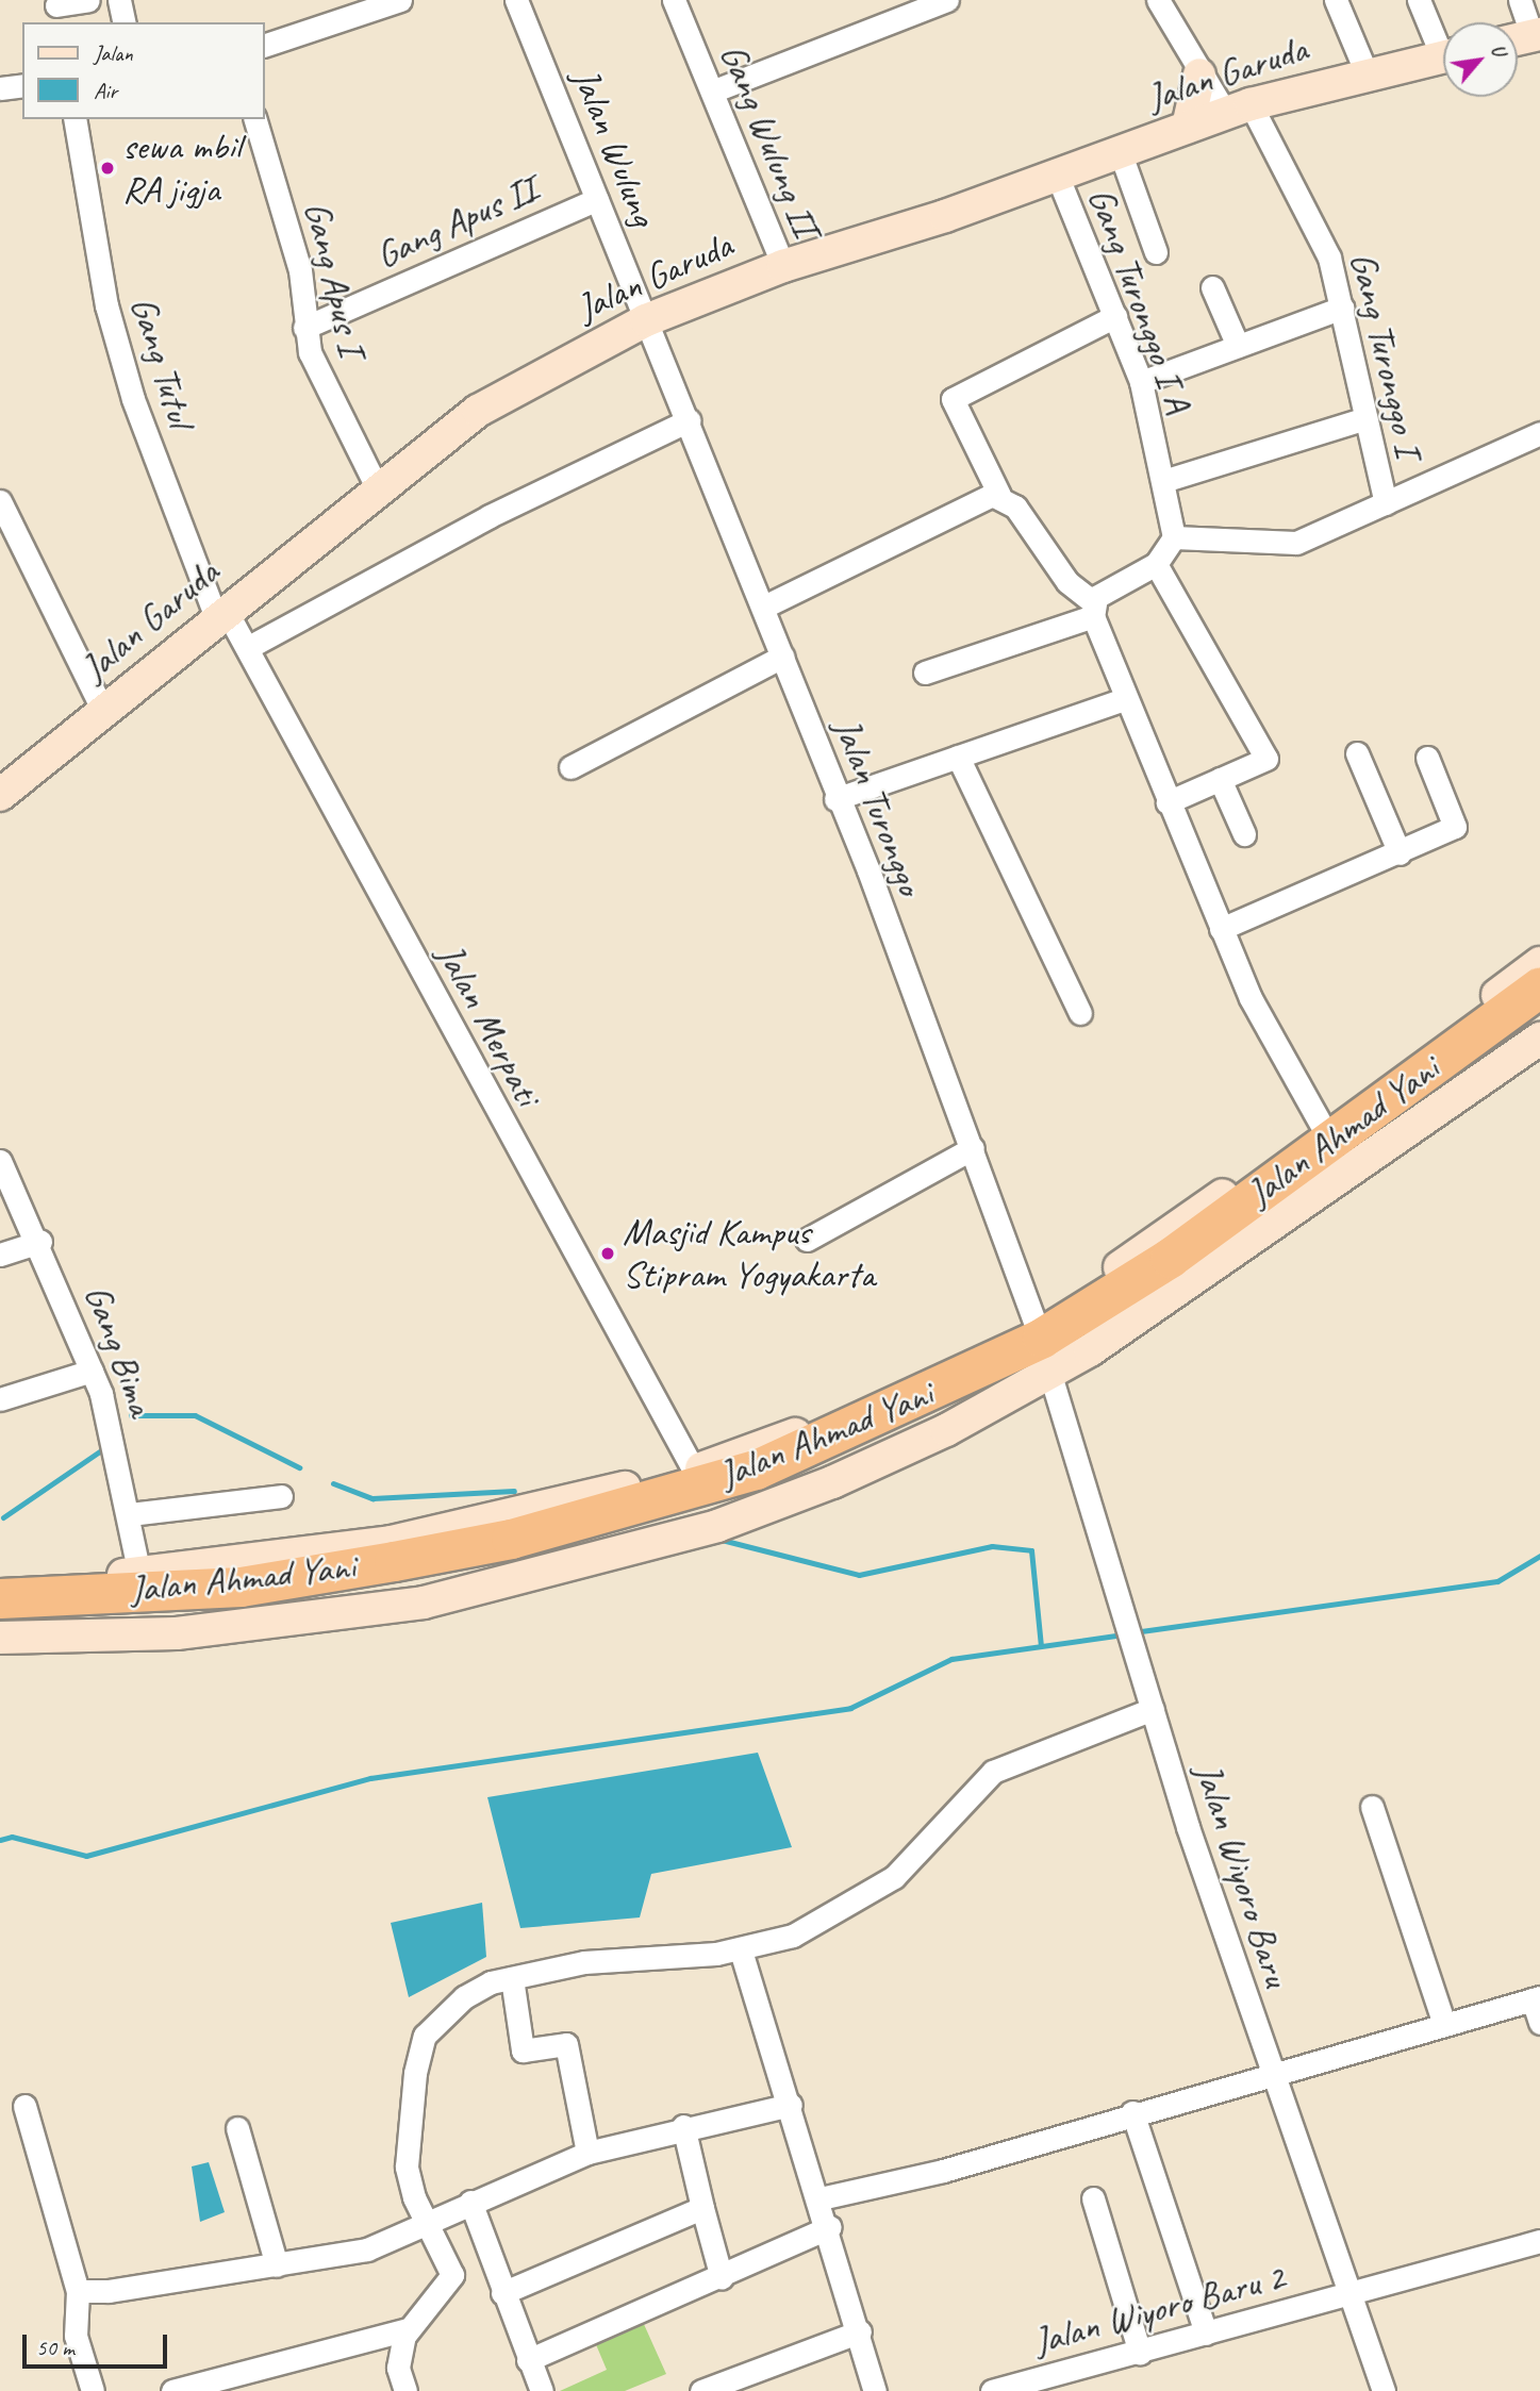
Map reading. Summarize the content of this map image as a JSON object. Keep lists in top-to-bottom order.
{
  "streets": {
    "highway": ["Jalan Ahmad Yani"],
    "street": [
      "Jalan Garuda",
      "Gang Wulung II",
      "Jalan Wulung",
      "Gang Apus II",
      "Gang Apus I",
      "Gang Turonggo I A",
      "Gang Turonggo I",
      "Gang Tutul",
      "Jalan Turonggo",
      "Jalan Merpati",
      "Gang Bima",
      "Jalan Wiyoro Baru",
      "Jalan Wiyoro Baru 2"
    ]
  },
  "crossings": [
    ["Jalan Garuda", "Gang Wulung II"],
    ["Jalan Garuda", "Jalan Wulung"],
    ["Jalan Garuda", "Gang Apus I"],
    ["Jalan Garuda", "Gang Turonggo I A"],
    ["Jalan Garuda", "Gang Turonggo I"],
    ["Jalan Garuda", "Gang Tutul"],
    ["Jalan Garuda", "Jalan Turonggo"],
    ["Jalan Garuda", "Jalan Merpati"],
    ["Jalan Wulung", "Gang Apus II"],
    ["Jalan Wulung", "Jalan Turonggo"],
    ["Gang Apus II", "Gang Apus I"],
    ["Gang Tutul", "Jalan Merpati"],
    ["Jalan Wiyoro Baru", "Jalan Wiyoro Baru 2"]
  ],
  "places": ["sewa mbil RA jigja", "Masjid Kampus Stipram Yogyakarta"],
  "legend": ["Jalan", "Air"],
  "scale_bar": "50 m",
  "north": "top right"
}
